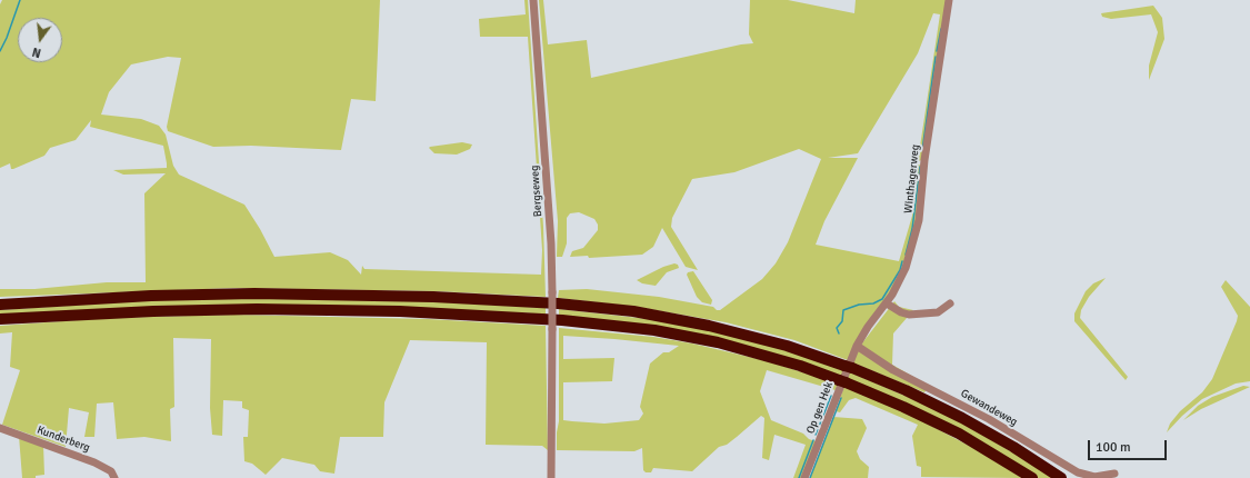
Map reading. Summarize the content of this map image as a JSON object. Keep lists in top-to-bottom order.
{
  "streets": {
    "street": [
      "Winthagerweg",
      "Bergseweg",
      "Op gen Hek",
      "Gewandeweg",
      "Kunderberg"
    ]
  },
  "crossings": [
    ["Winthagerweg", "Op gen Hek"],
    ["Winthagerweg", "Gewandeweg"],
    ["Op gen Hek", "Gewandeweg"]
  ],
  "scale_bar": "100 m",
  "north": "bottom"
}
